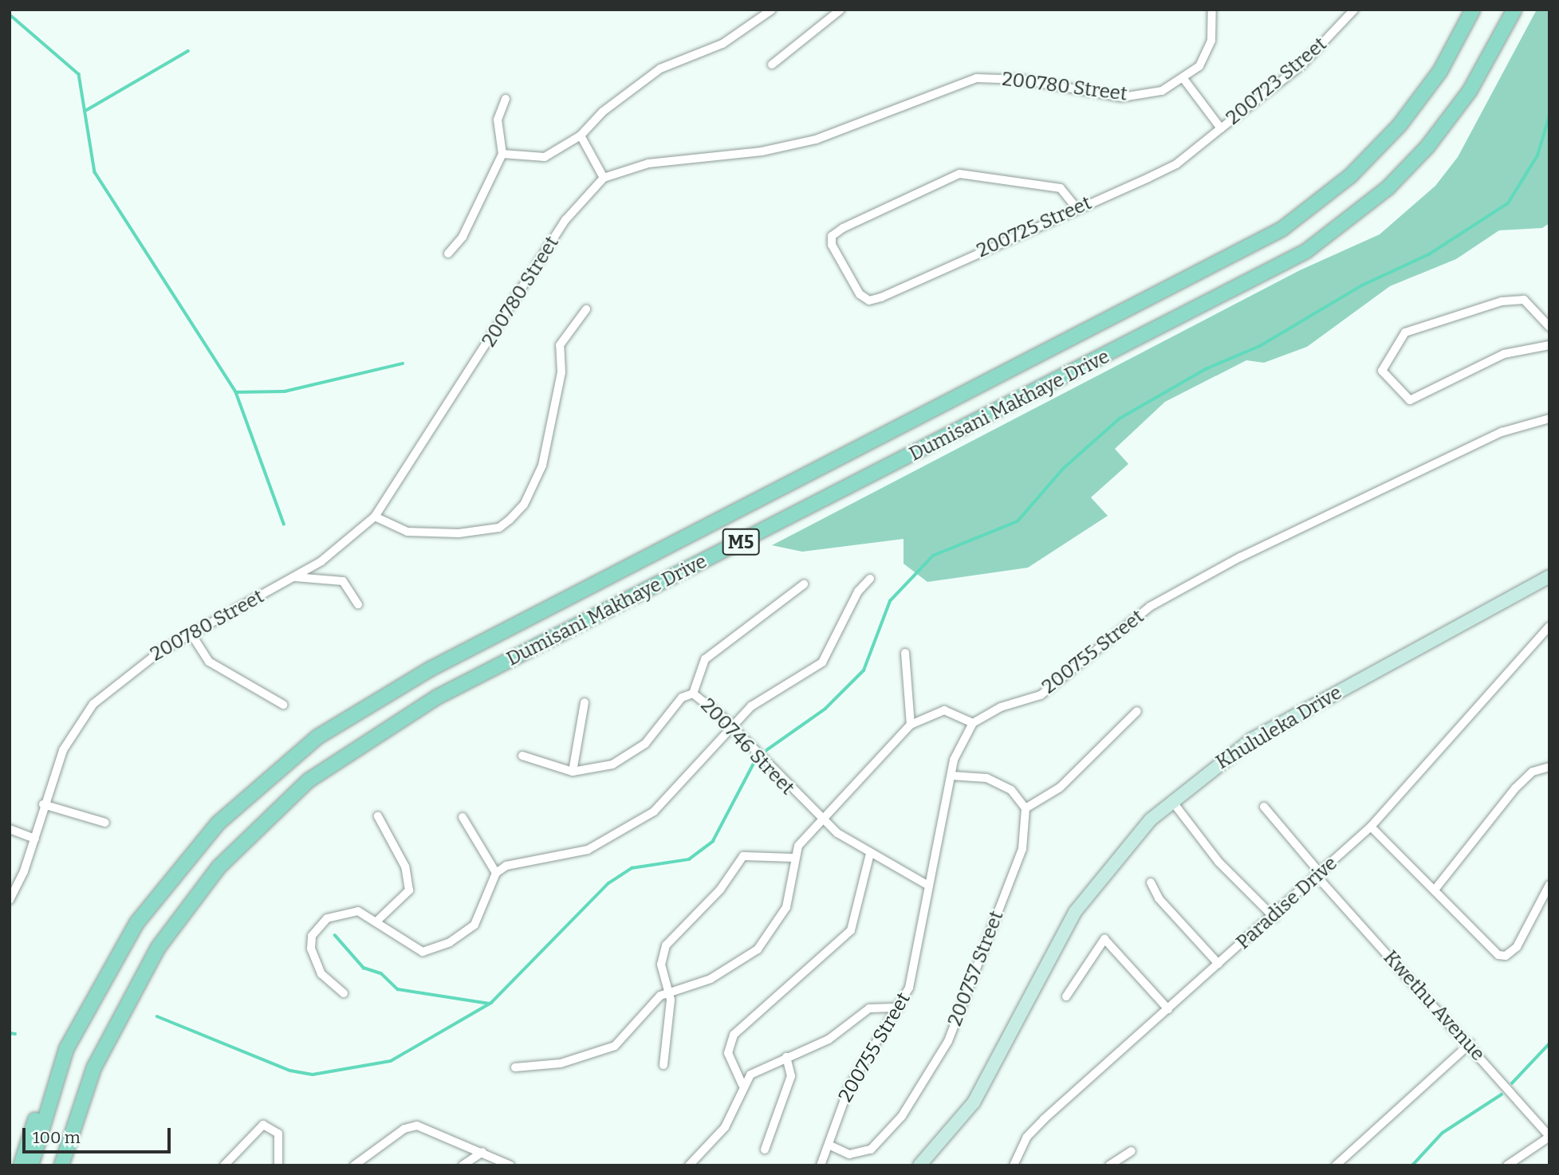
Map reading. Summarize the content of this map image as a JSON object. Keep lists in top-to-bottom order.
{
  "streets": {
    "main road": ["Dumisani Makhaye Drive", "M5"],
    "street": [
      "200723 Street",
      "200780 Street",
      "200725 Street",
      "200755 Street",
      "Khululeka Drive",
      "200746 Street",
      "Paradise Drive",
      "200757 Street",
      "Kwethu Avenue"
    ]
  },
  "crossings": [
    ["200723 Street", "200725 Street"],
    ["200755 Street", "200746 Street"],
    ["200755 Street", "200757 Street"],
    ["Paradise Drive", "Kwethu Avenue"]
  ],
  "scale_bar": "100 m"
}
